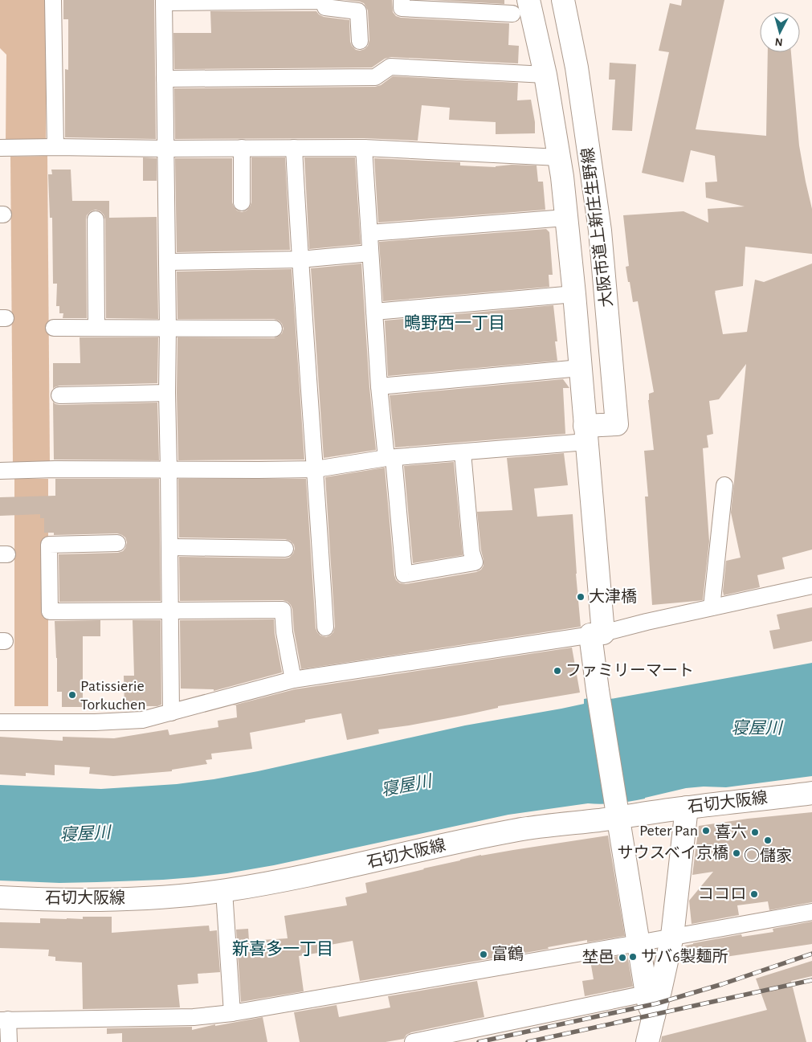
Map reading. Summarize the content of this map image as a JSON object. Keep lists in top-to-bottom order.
{
  "streets": {
    "main road": ["大阪市道上新庄生野線", "石切大阪線"]
  },
  "crossings": [
    ["大阪市道上新庄生野線", "石切大阪線"]
  ],
  "districts": ["鴫野西一丁目", "新喜多一丁目"],
  "water": ["寝屋川"],
  "places": [
    "大津橋",
    "ファミリーマート",
    "Patissierie Torkuchen",
    "Peter Pan",
    "喜六",
    "○儲家",
    "サウスベイ京橋",
    "ココロ",
    "富鶴",
    "サバ6製麺所",
    "埜邑"
  ],
  "north": "bottom"
}
